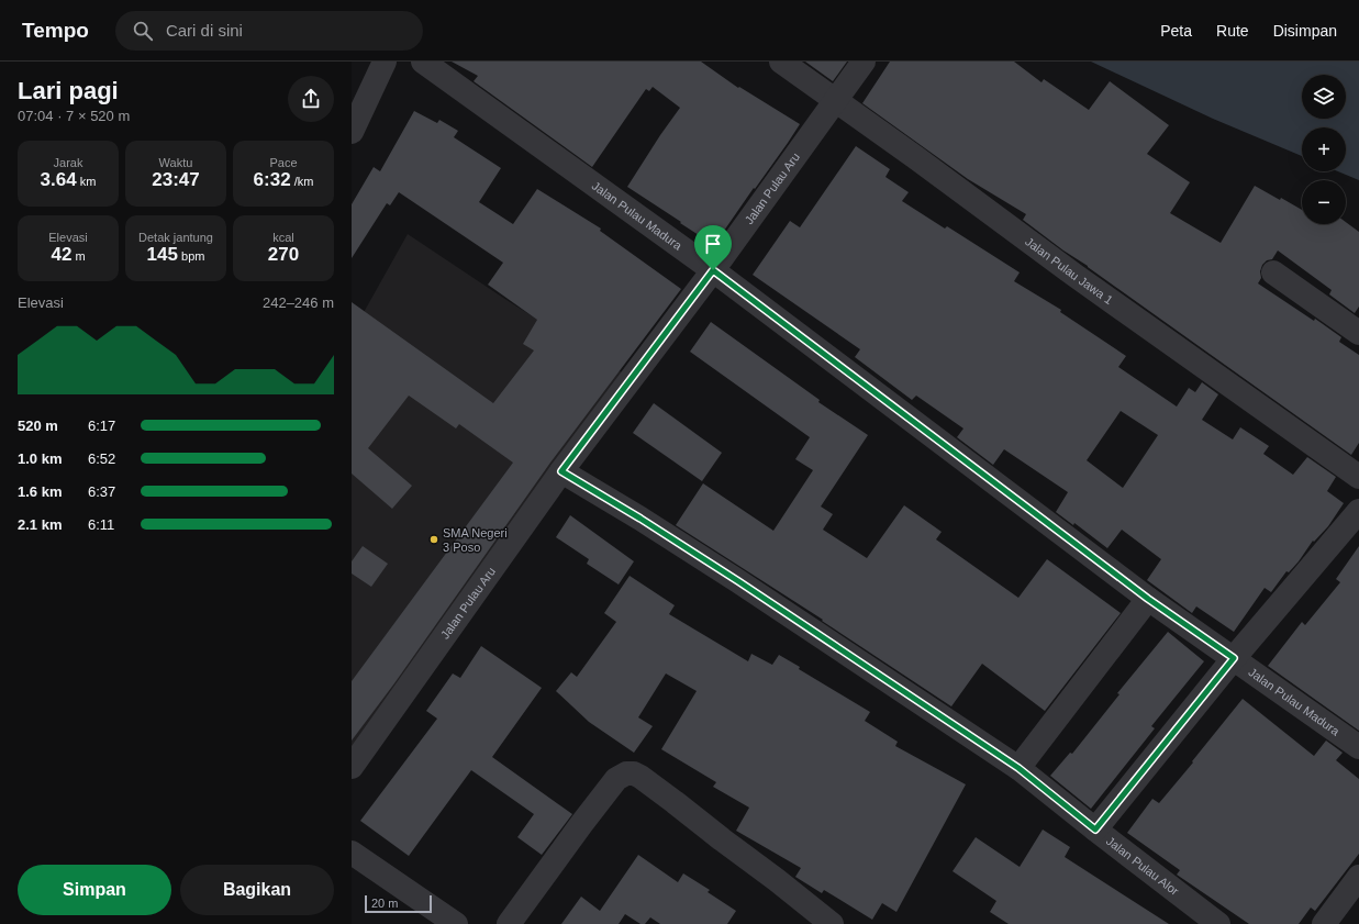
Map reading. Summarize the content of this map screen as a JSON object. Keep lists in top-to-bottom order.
{
  "streets": {
    "street": [
      "Jalan Pulau Aru",
      "Jalan Pulau Madura",
      "Jalan Pulau Jawa 1",
      "Jalan Pulau Alor"
    ]
  },
  "crossings": [
    ["Jalan Pulau Aru", "Jalan Pulau Madura"],
    ["Jalan Pulau Aru", "Jalan Pulau Jawa 1"],
    ["Jalan Pulau Aru", "Jalan Pulau Alor"]
  ],
  "places": ["SMA Negeri 3 Poso"],
  "scale_bar": "20 m",
  "page": {
    "header": "Tempo",
    "search": "Cari di sini",
    "nav": ["Peta", "Rute", "Disimpan"],
    "heading": ["Lari pagi", "07:04 · 7 × 520 m"],
    "map_buttons": ["+", "−"],
    "stats": [
      ["Jarak", "3.64 km"],
      ["Waktu", "23:47"],
      ["Pace", "6:32 /km"],
      ["Elevasi", "42 m"],
      ["Detak jantung", "145 bpm"],
      ["kcal", "270"]
    ],
    "chart": ["Elevasi", "242–246 m"],
    "list": [
      {
        "name": "520 m",
        "note": "6:17"
      },
      {
        "name": "1.0 km",
        "note": "6:52"
      },
      {
        "name": "1.6 km",
        "note": "6:37"
      },
      {
        "name": "2.1 km",
        "note": "6:11"
      }
    ],
    "buttons": ["Simpan", "Bagikan"],
    "scale": "20 m"
  }
}
